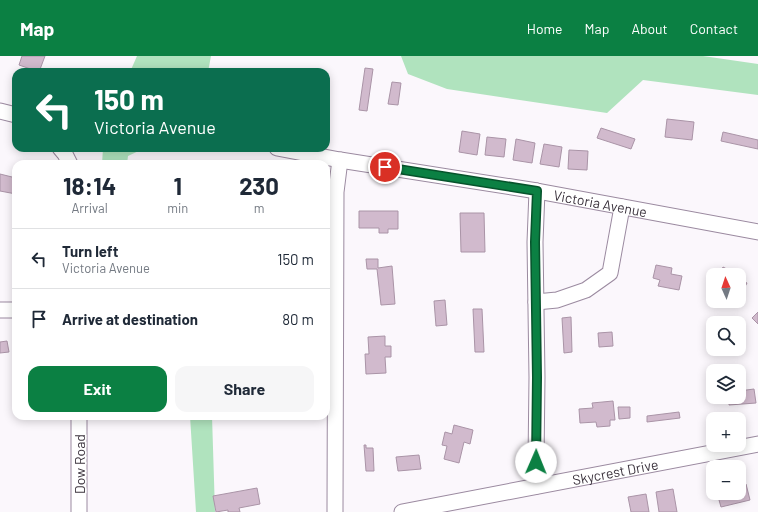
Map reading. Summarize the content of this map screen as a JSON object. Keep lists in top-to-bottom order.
{
  "streets": {
    "street": ["Victoria Avenue", "Dow Road", "Skycrest Drive"]
  },
  "north": "top",
  "page": {
    "header": "Map",
    "nav": [
      "Home",
      "Map",
      "About",
      "Contact"
    ],
    "turn": ["150 m", "Victoria Avenue"],
    "eta": [
      "18:14",
      "Arrival",
      "1",
      "min",
      "230",
      "m"
    ],
    "list": [
      {
        "name": "Turn left",
        "note": "Victoria Avenue",
        "value": "150 m"
      },
      {
        "name": "Arrive at destination",
        "value": "80 m"
      }
    ],
    "map_buttons": ["+", "−"],
    "buttons": ["Exit", "Share"]
  }
}
